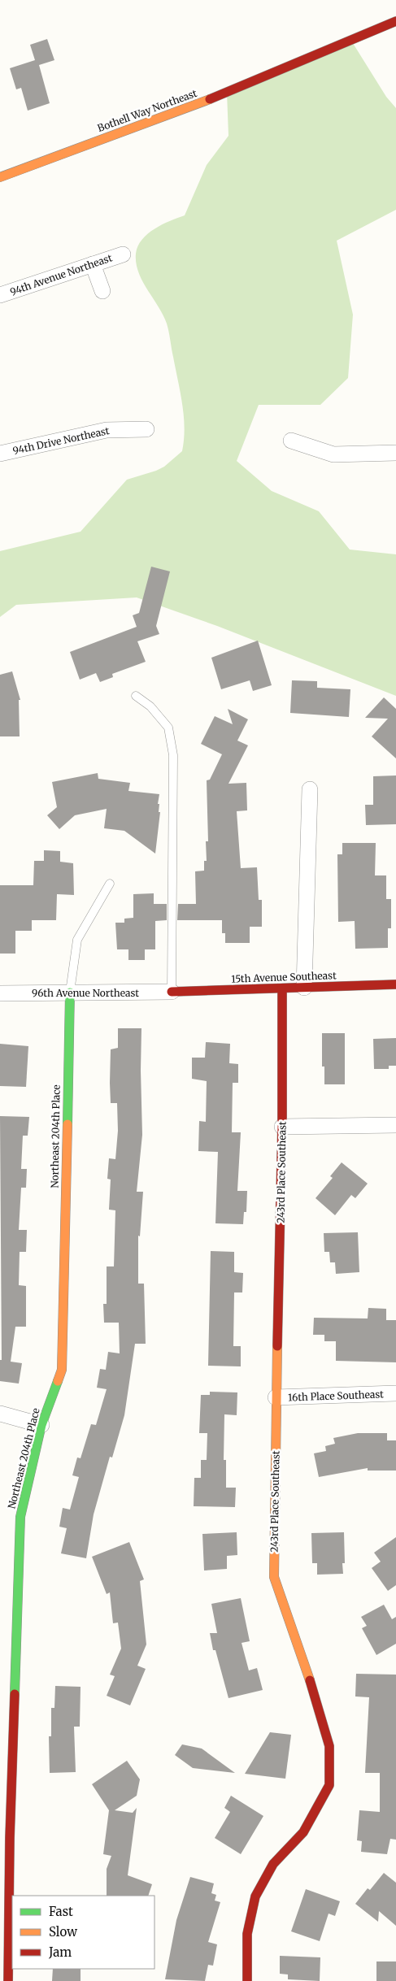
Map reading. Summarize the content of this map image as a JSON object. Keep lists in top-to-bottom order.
{
  "streets": {
    "street": [
      "Bothell Way Northeast",
      "94th Avenue Northeast",
      "94th Drive Northeast",
      "15th Avenue Southeast",
      "96th Avenue Northeast",
      "Northeast 204th Place",
      "243rd Place Southeast",
      "16th Place Southeast"
    ]
  },
  "crossings": [
    ["15th Avenue Southeast", "96th Avenue Northeast"],
    ["15th Avenue Southeast", "243rd Place Southeast"],
    ["96th Avenue Northeast", "Northeast 204th Place"],
    ["243rd Place Southeast", "16th Place Southeast"]
  ],
  "legend": ["Fast", "Slow", "Jam"]
}
